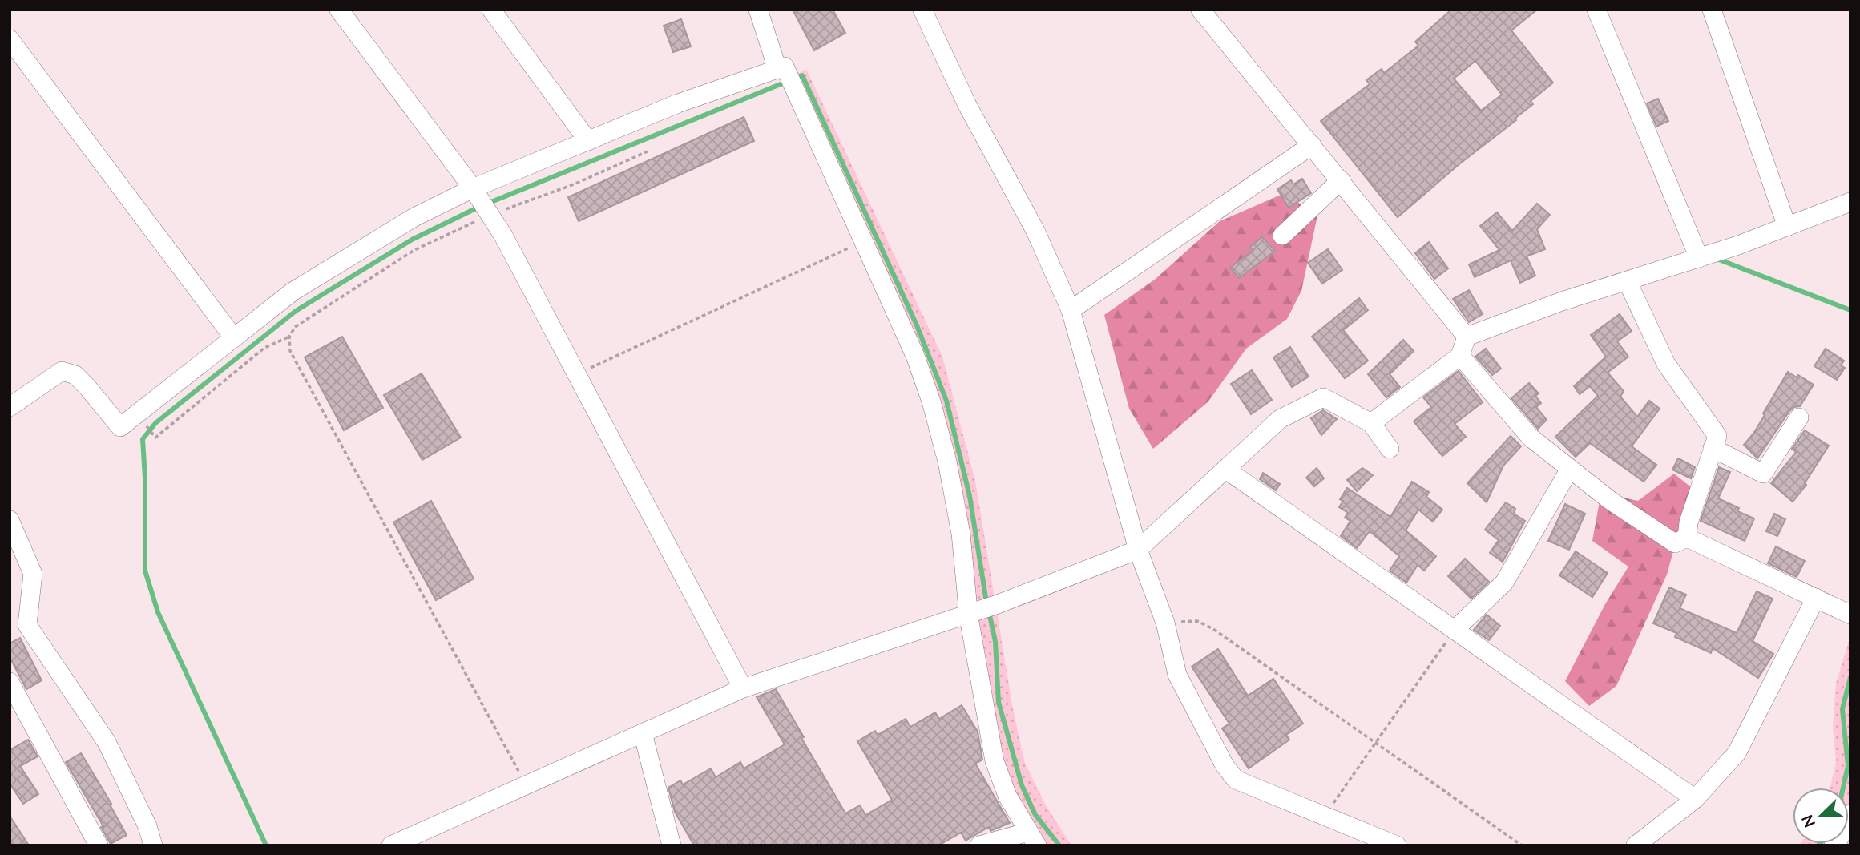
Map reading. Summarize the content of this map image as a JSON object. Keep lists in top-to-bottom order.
{
  "north": "bottom left"
}
